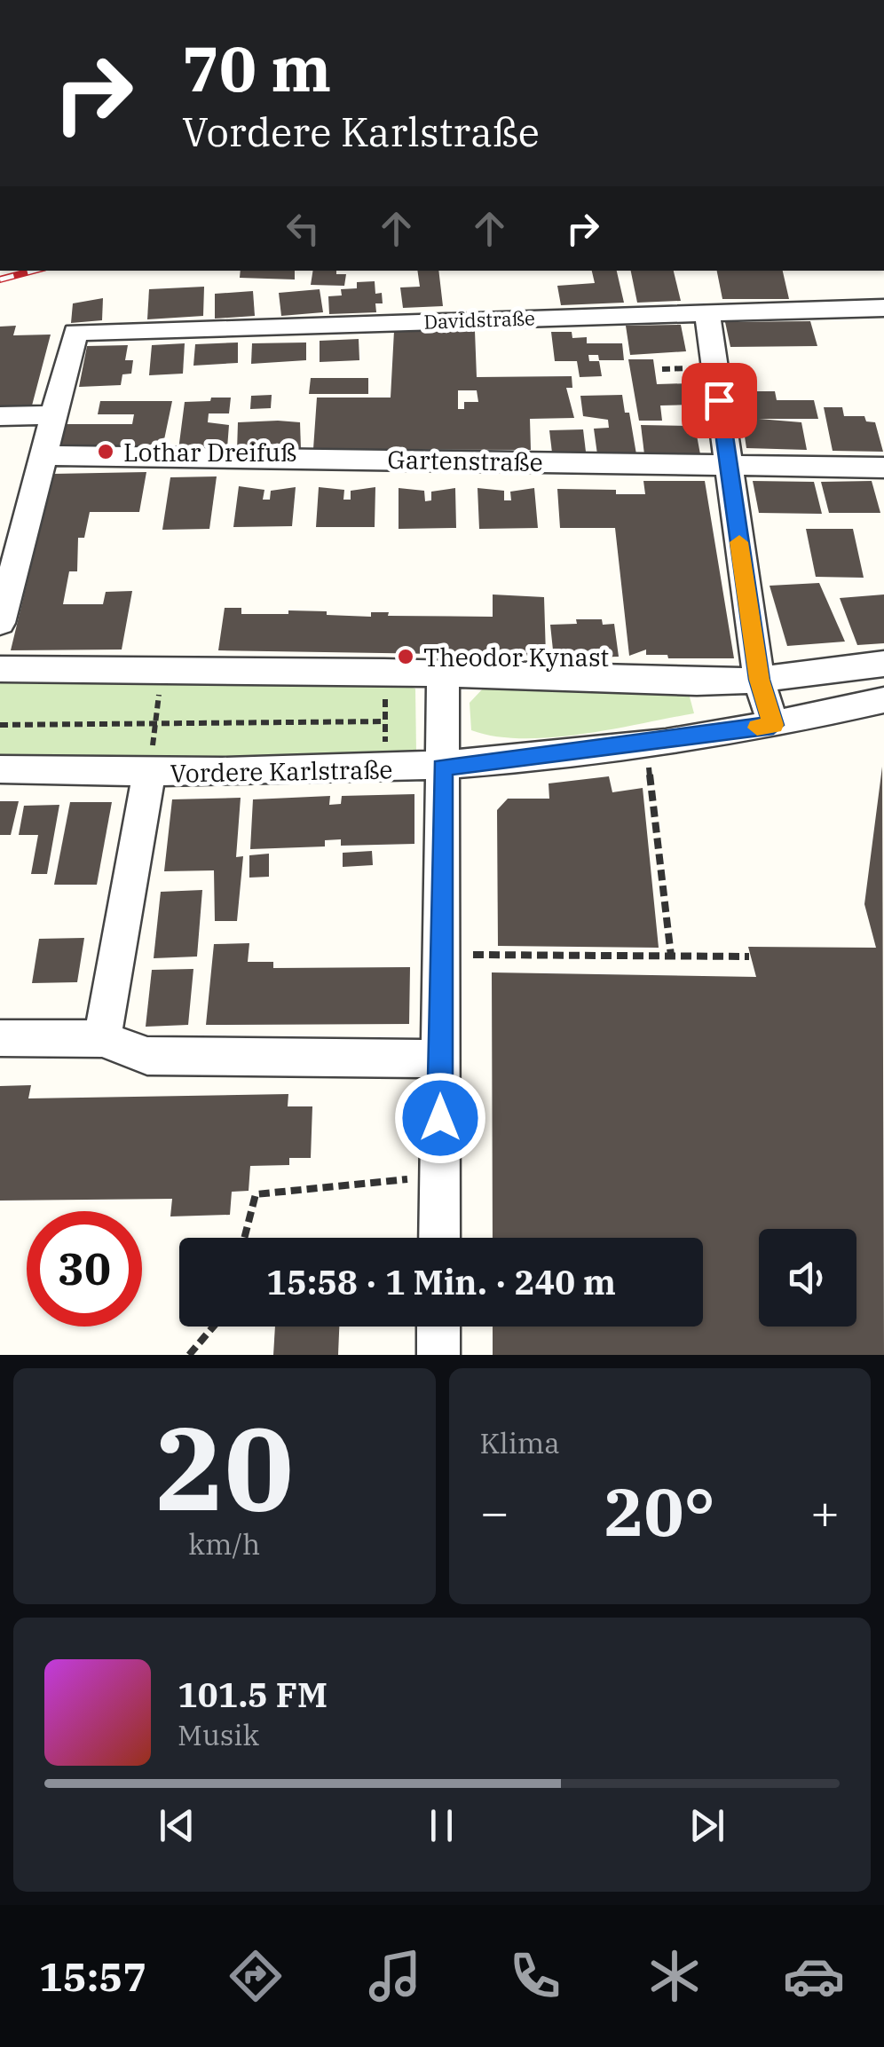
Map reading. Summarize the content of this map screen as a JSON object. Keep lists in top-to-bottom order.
{
  "streets": {
    "street": ["Davidstraße", "Gartenstraße", "Vordere Karlstraße"]
  },
  "places": ["Lothar Dreifuß", "Theodor Kynast"],
  "page": {
    "turn": ["70 m", "Vordere Karlstraße"],
    "limit": "30",
    "trip": "15:58 · 1 Min. · 240 m",
    "tile": [
      ["20", "km/h"],
      "Klima"
    ],
    "heat": ["−", "20°", "+"],
    "song": ["101.5 FM", "Musik"],
    "tabs": "15:57"
  }
}
